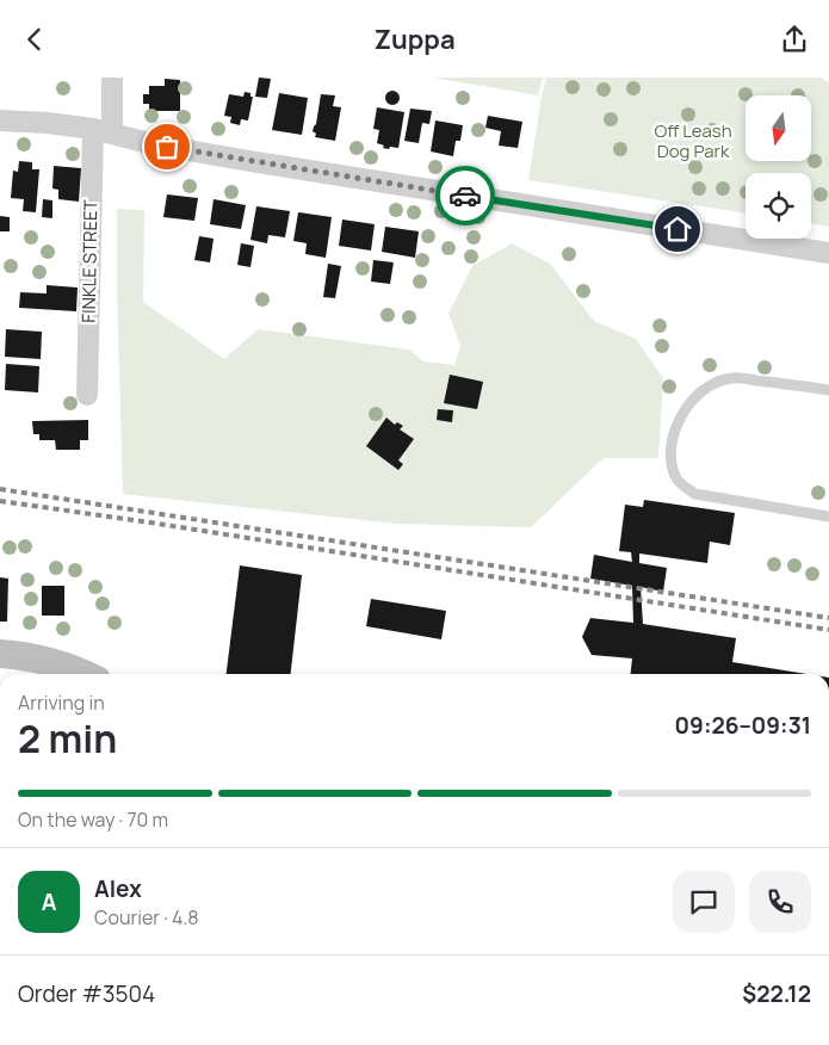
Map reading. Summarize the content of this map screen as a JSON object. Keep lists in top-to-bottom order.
{
  "streets": {
    "street": ["FINKLE STREET"]
  },
  "parks": ["Off Leash Dog Park"],
  "north": "bottom",
  "page": {
    "header": "Zuppa",
    "heading": ["2 min", "Arriving in", "09:26–09:31"],
    "panel": [
      "Alex",
      "Courier · 4.8",
      "Order #3504",
      "$22.12"
    ],
    "bar": "On the way · 70 m",
    "round": "A"
  }
}
